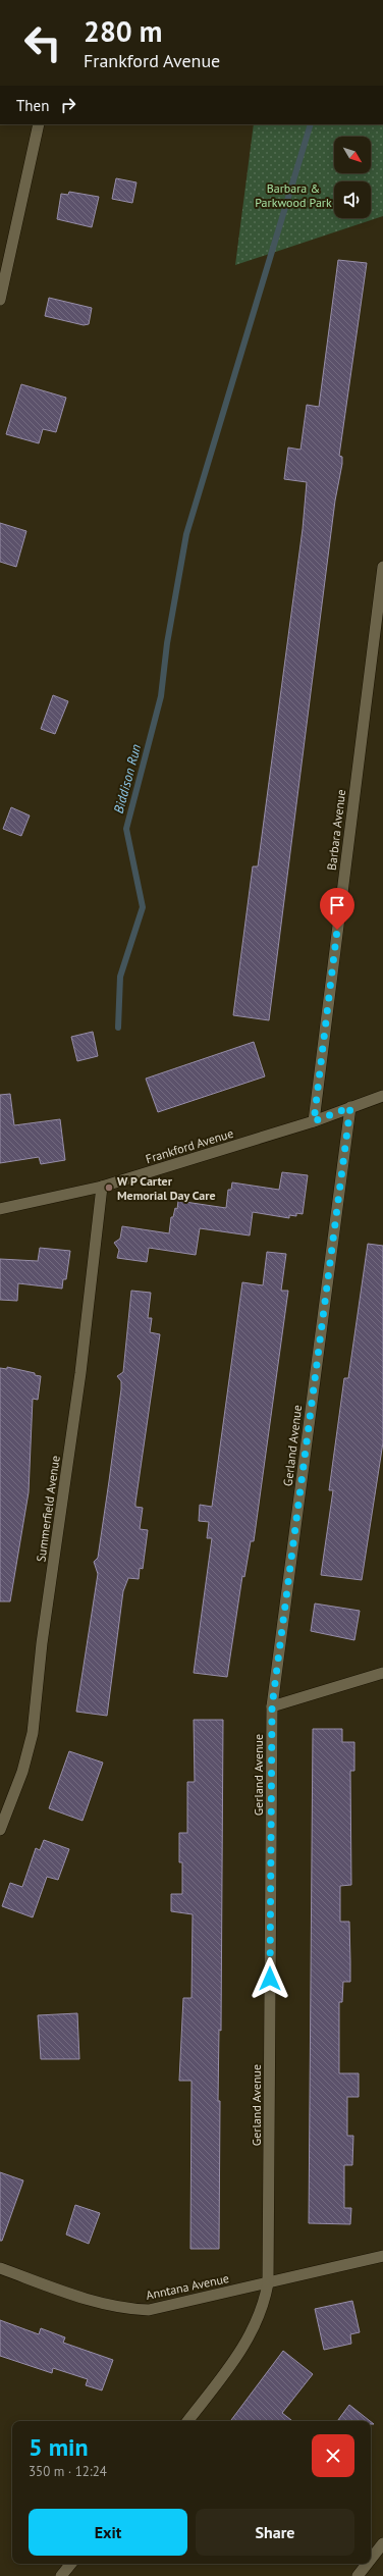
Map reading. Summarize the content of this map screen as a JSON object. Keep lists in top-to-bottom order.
{
  "streets": {
    "street": [
      "Barbara Avenue",
      "Frankford Avenue",
      "Gerland Avenue",
      "Summerfield Avenue",
      "Anntana Avenue"
    ]
  },
  "crossings": [
    ["Barbara Avenue", "Frankford Avenue"],
    ["Frankford Avenue", "Gerland Avenue"],
    ["Frankford Avenue", "Summerfield Avenue"],
    ["Gerland Avenue", "Anntana Avenue"]
  ],
  "water": ["Biddison Run"],
  "parks": ["Barbara & Parkwood Park"],
  "places": ["W P Carter Memorial Day Care"],
  "north": "bottom right",
  "page": {
    "turn": ["280 m", "Frankford Avenue"],
    "then": "Then",
    "heading": ["5 min", "350 m · 12:24"],
    "buttons": ["Exit", "Share"]
  }
}
